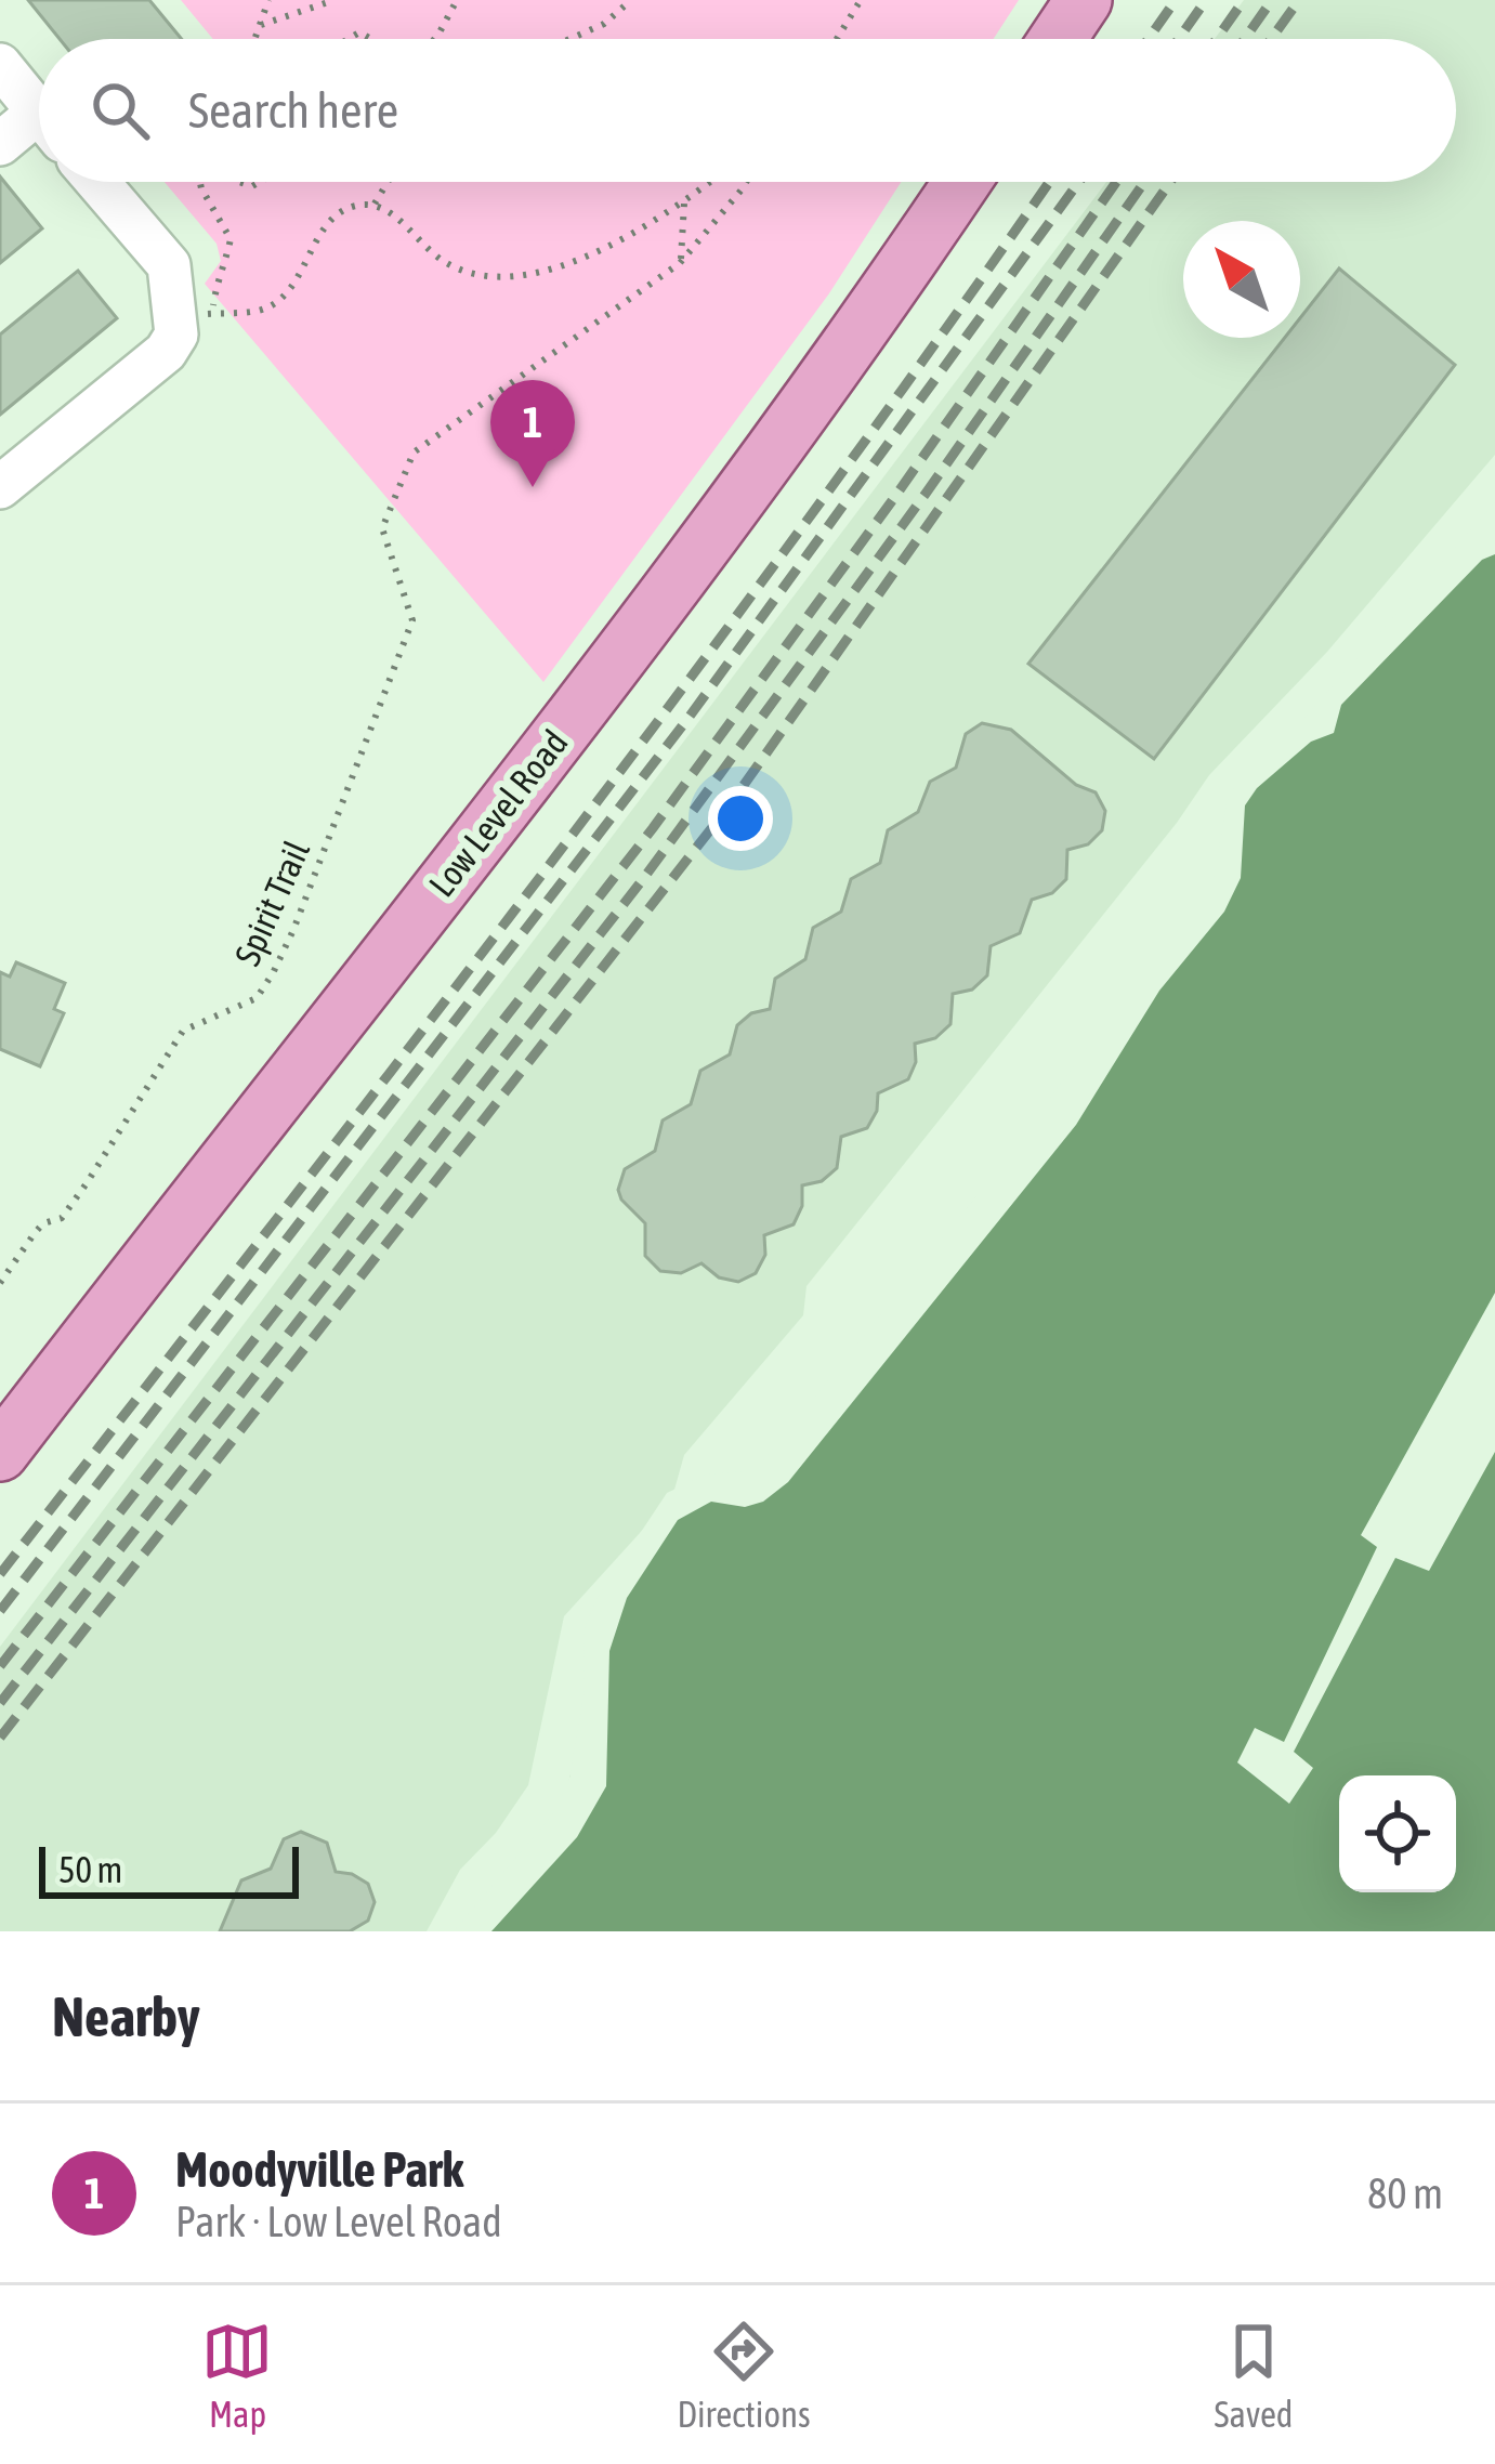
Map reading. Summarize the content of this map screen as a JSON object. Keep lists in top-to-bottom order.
{
  "streets": {
    "main road": ["Low Level Road"],
    "path": ["Spirit Trail"]
  },
  "scale_bar": "50 m",
  "north": "top left",
  "page": {
    "search": "Search here",
    "pins": "1",
    "scale": "50 m",
    "heading": "Nearby",
    "list": [
      {
        "mark": "1",
        "name": "Moodyville Park",
        "note": "Park · Low Level Road",
        "value": "80 m"
      }
    ],
    "nav": ["Map", "Directions", "Saved"]
  }
}
